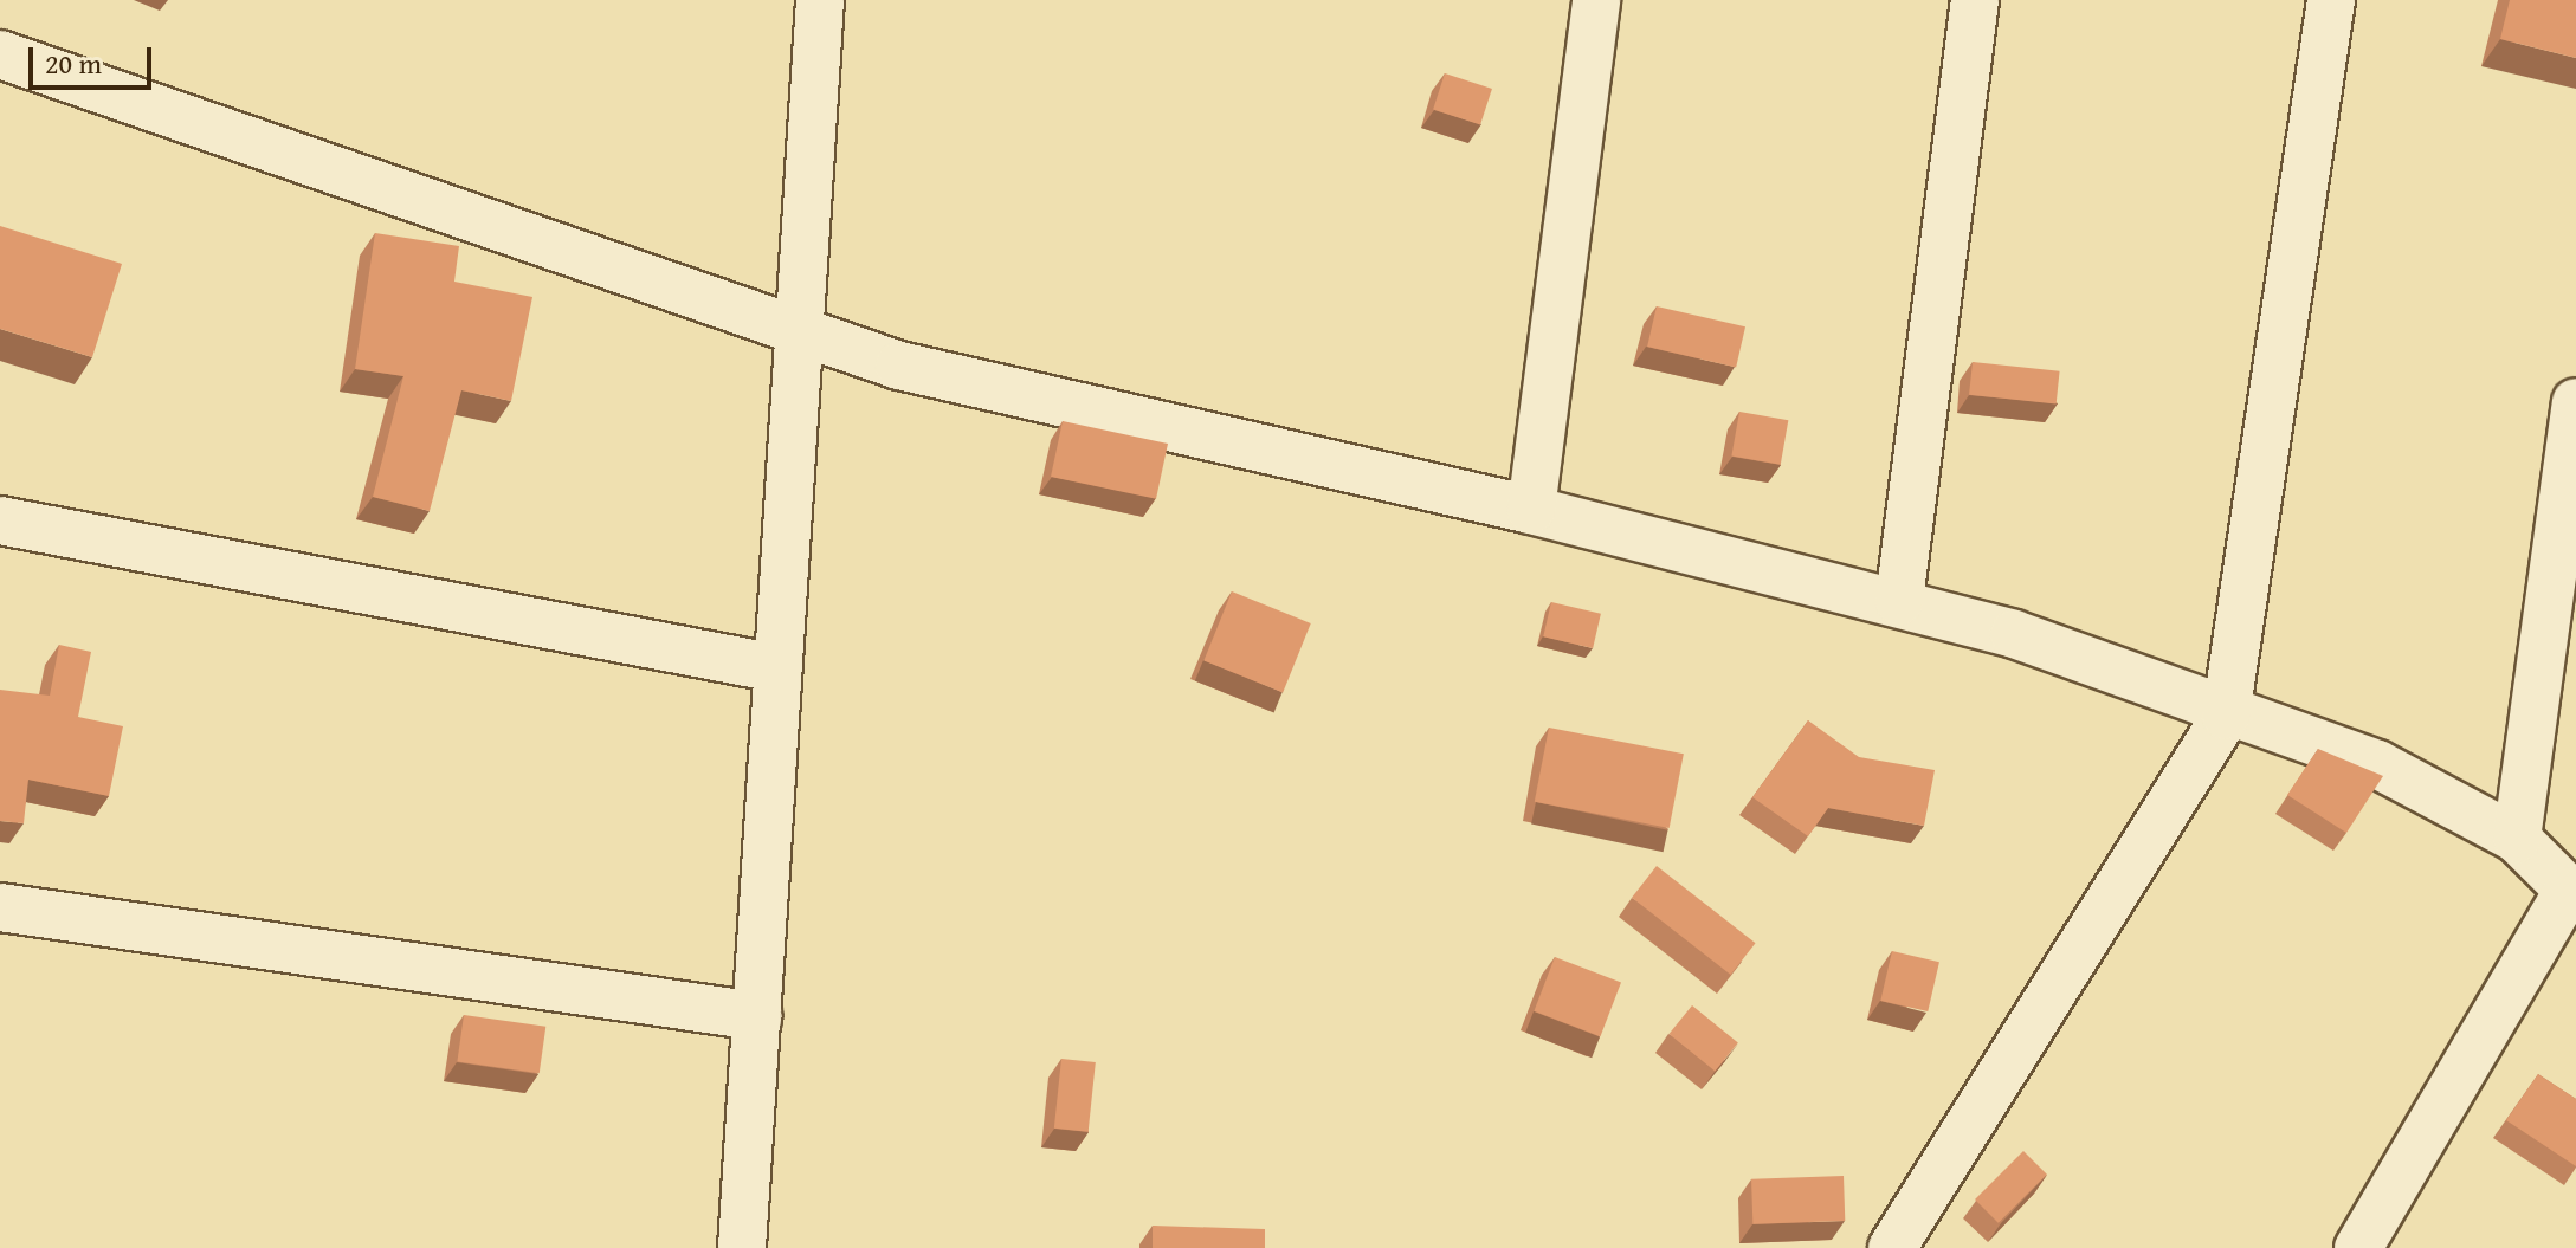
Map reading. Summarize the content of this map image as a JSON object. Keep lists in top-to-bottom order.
{
  "scale_bar": "20 m"
}
